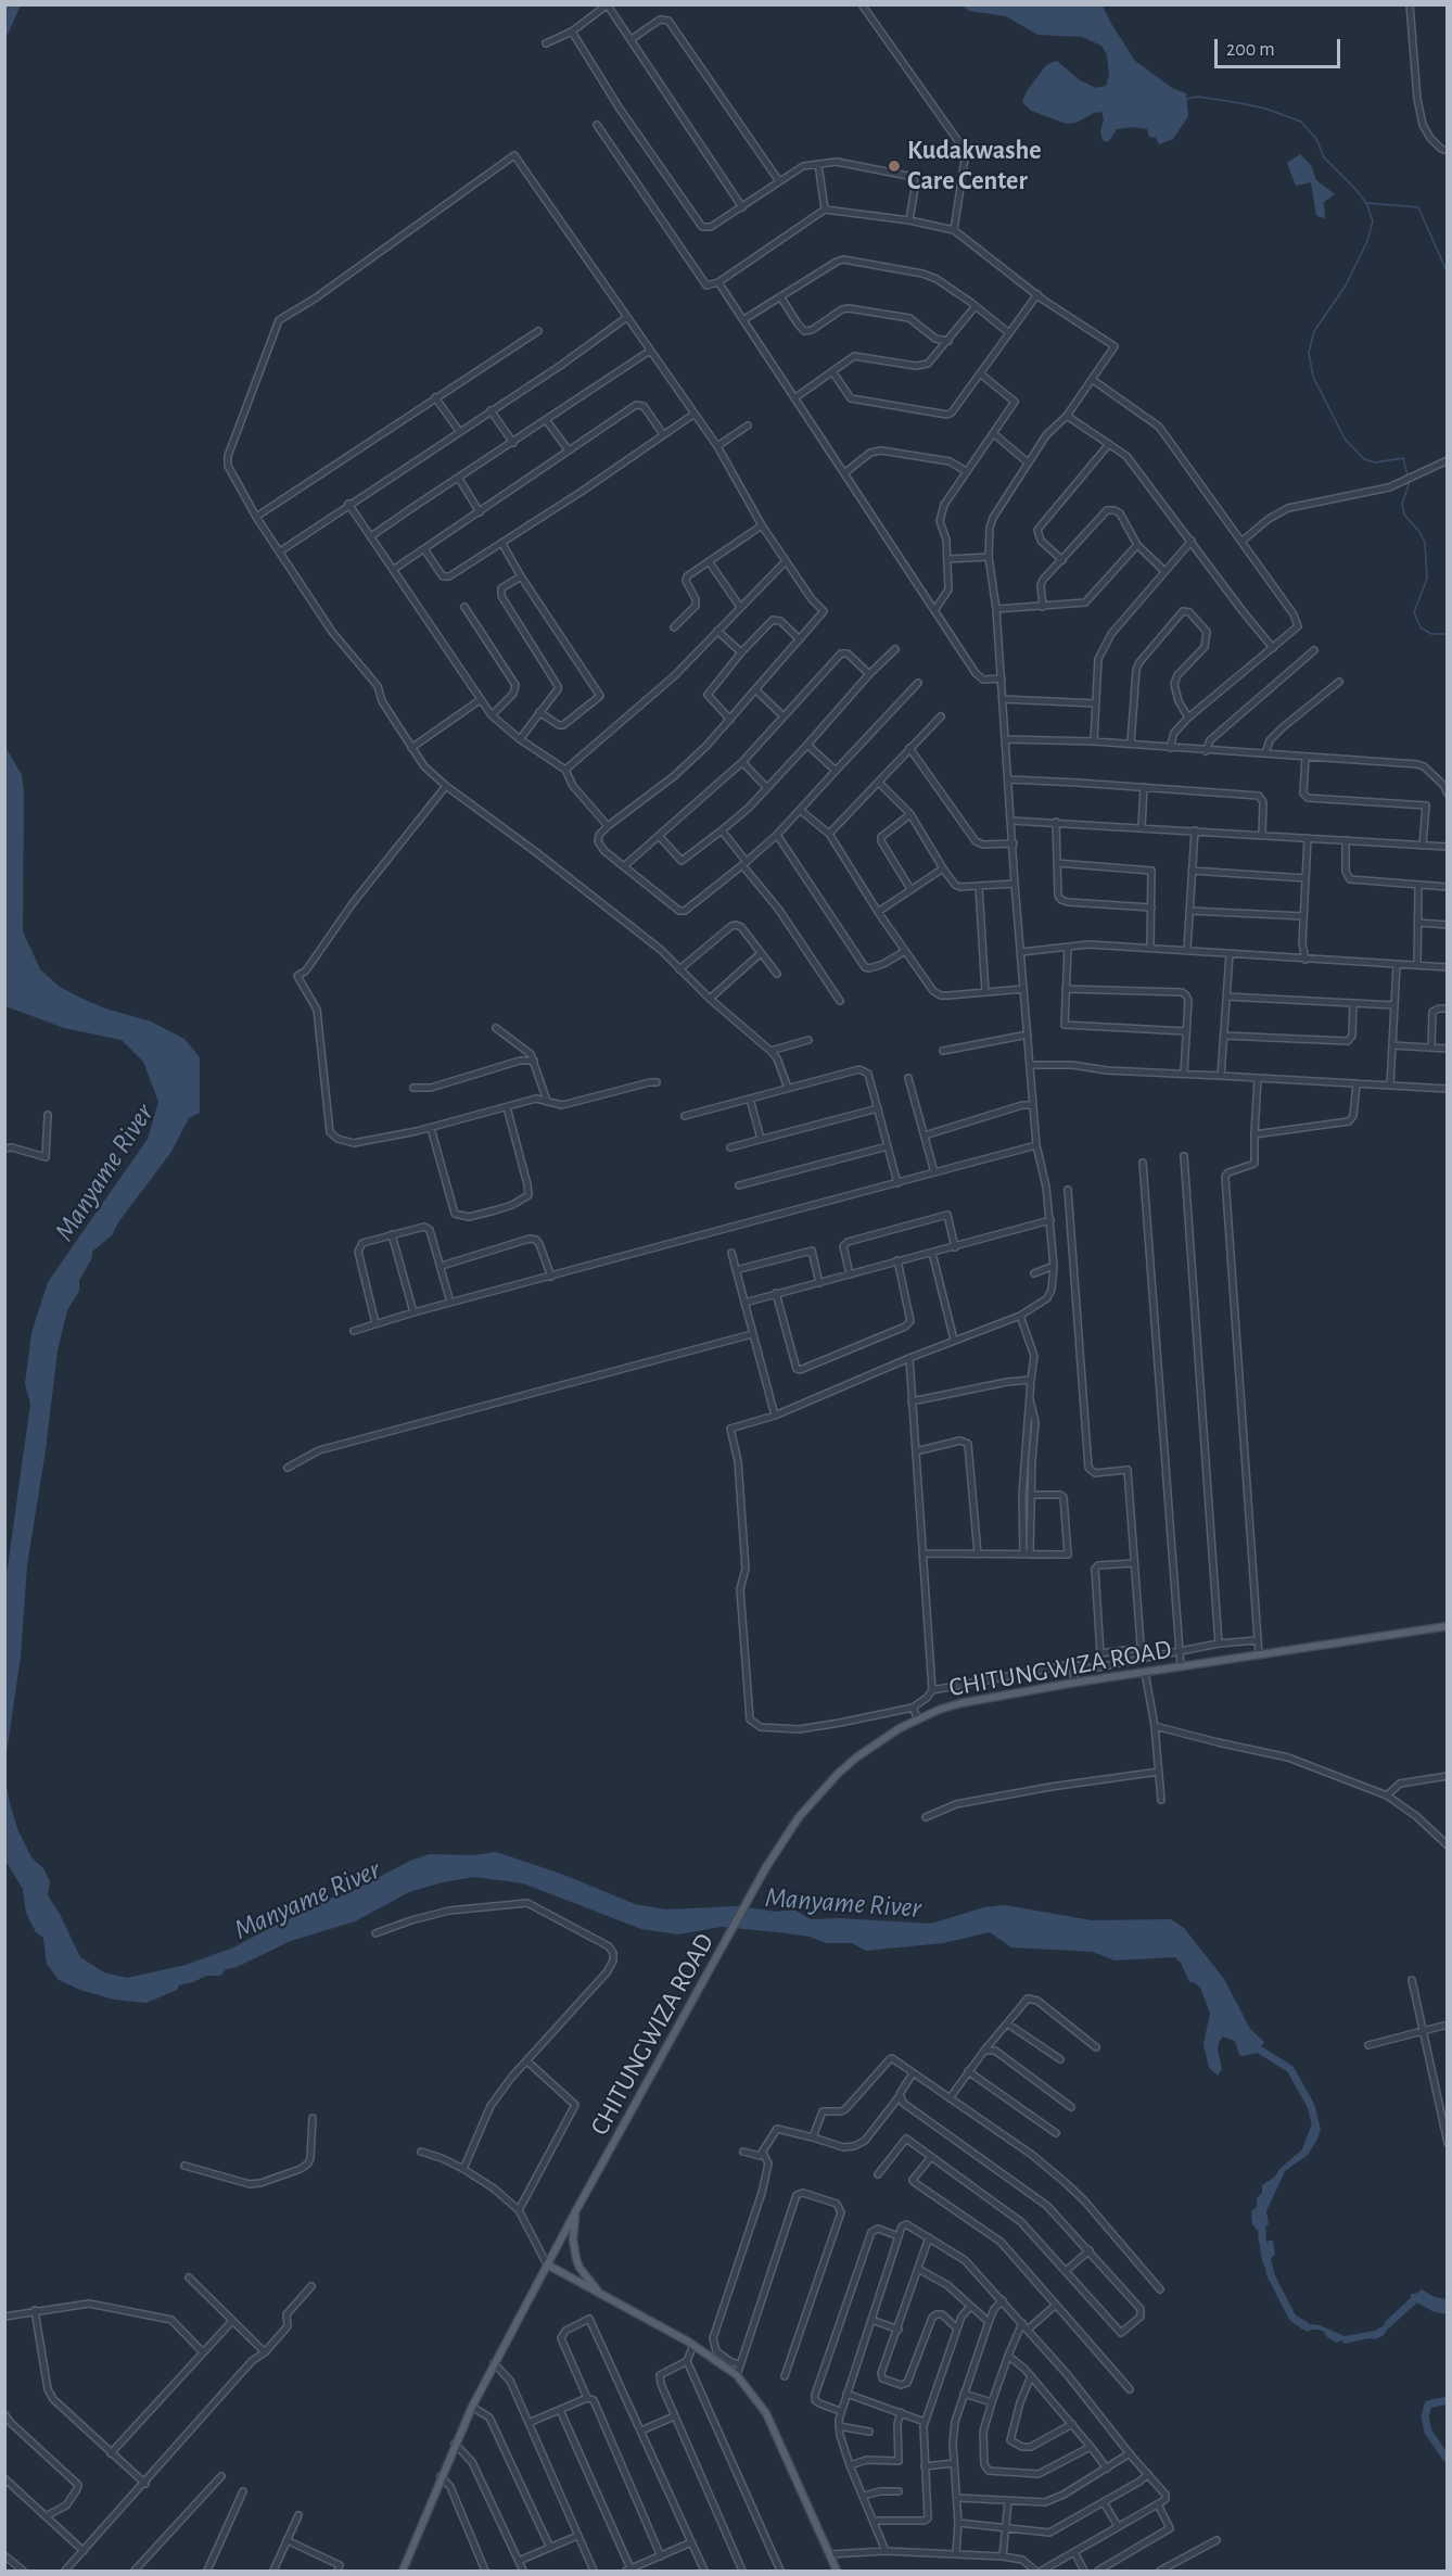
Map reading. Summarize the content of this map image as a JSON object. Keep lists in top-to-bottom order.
{
  "streets": {
    "main road": ["CHITUNGWIZA ROAD"]
  },
  "water": ["Manyame River"],
  "places": ["Kudakwashe Care Center"],
  "scale_bar": "200 m"
}
